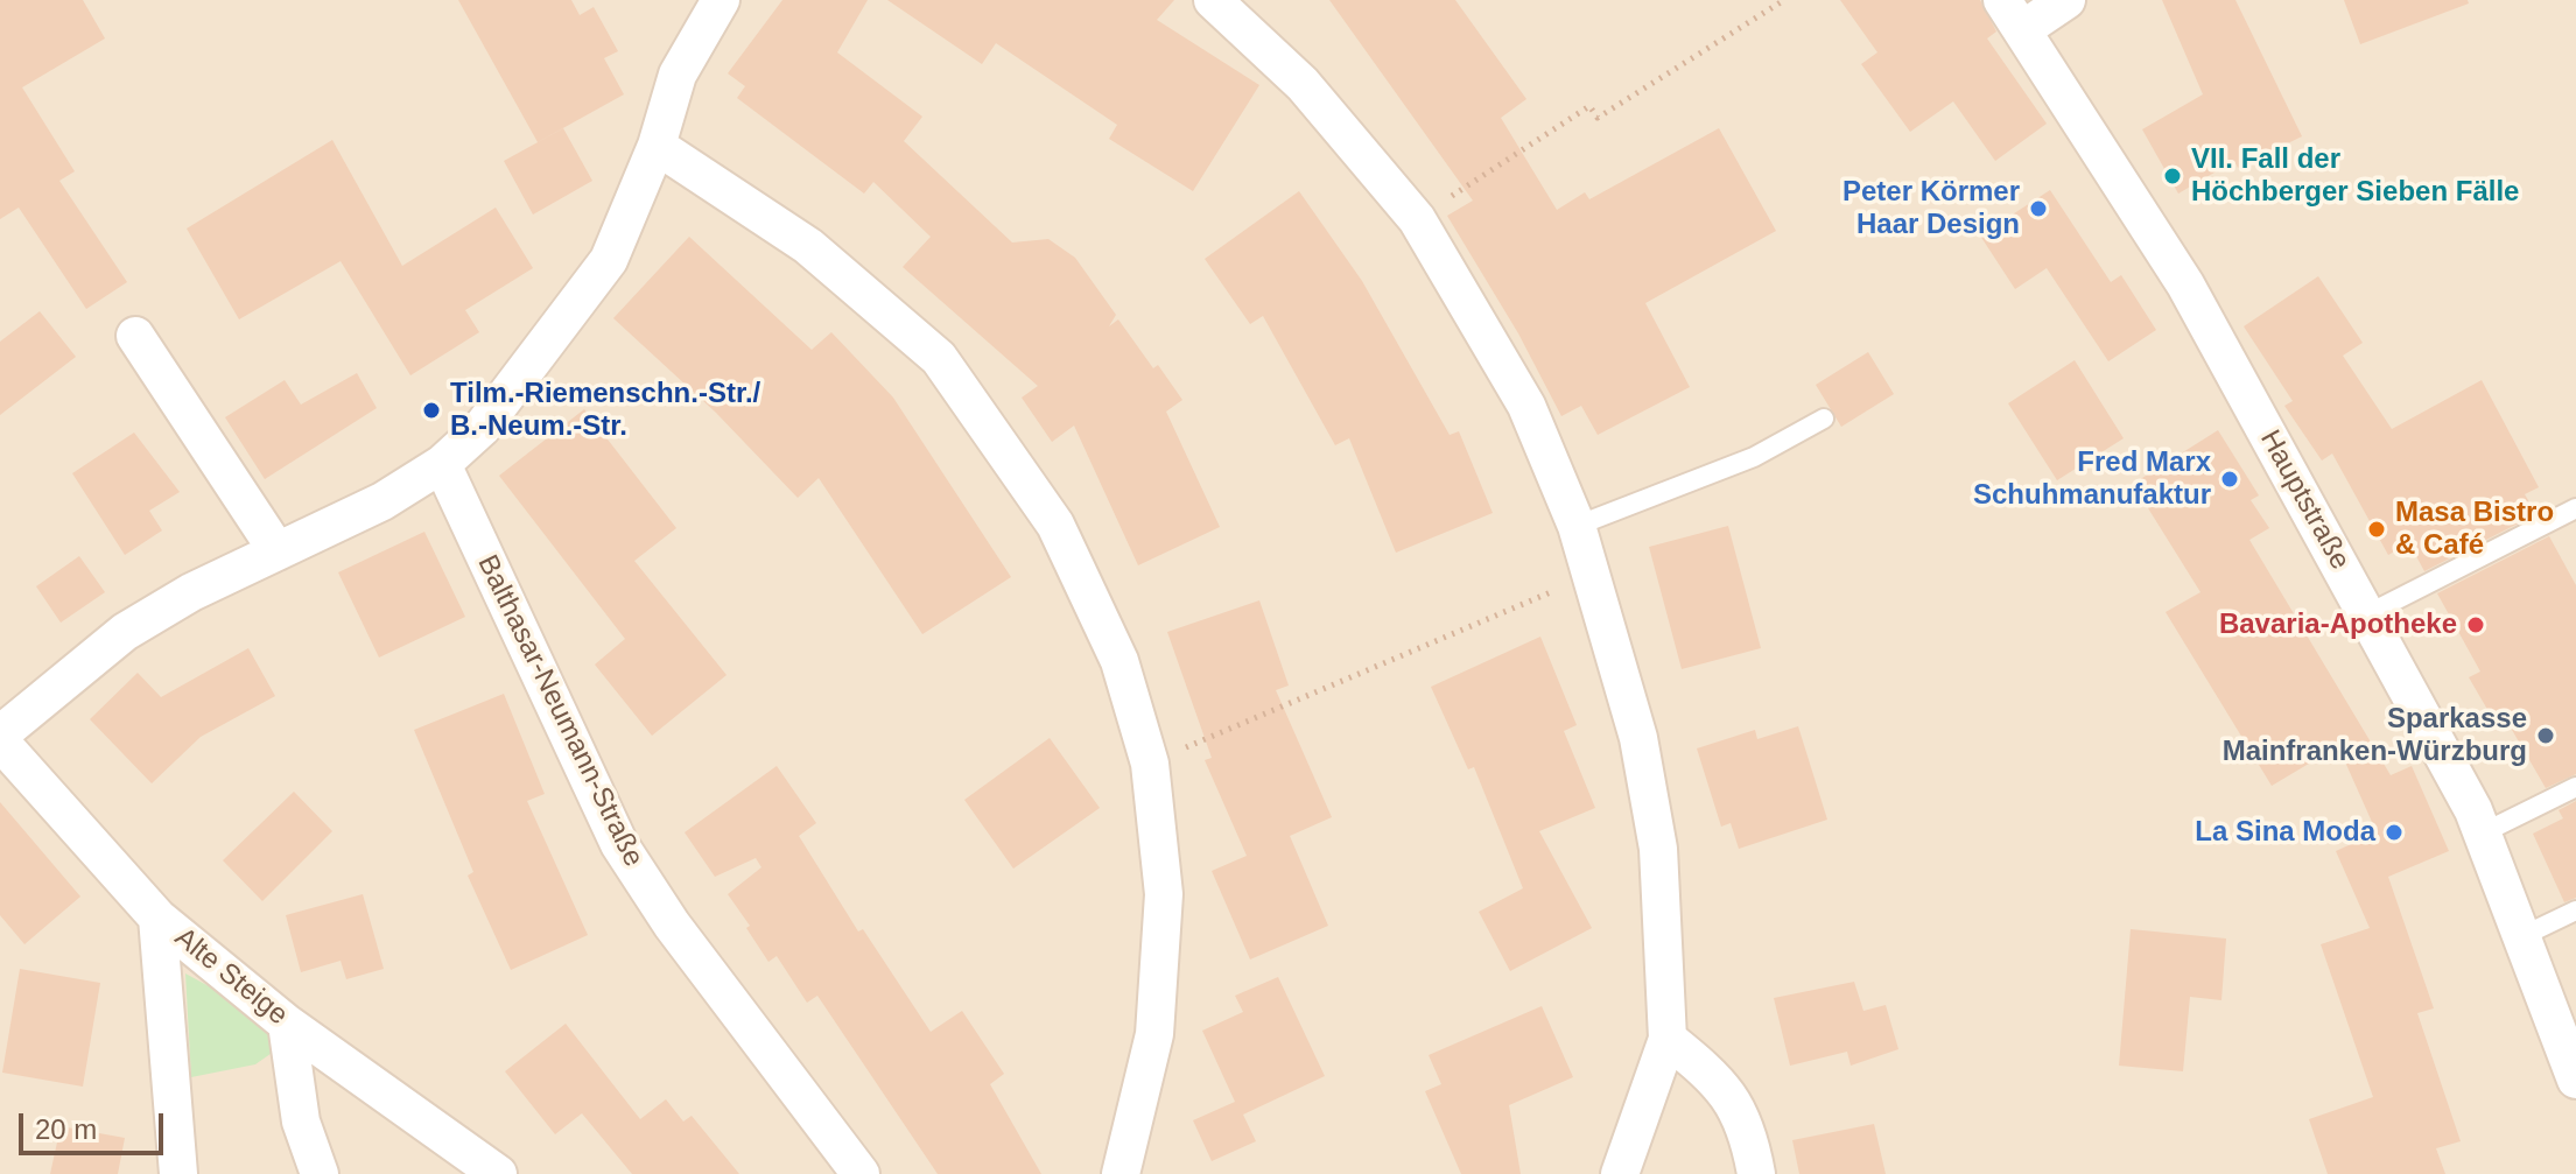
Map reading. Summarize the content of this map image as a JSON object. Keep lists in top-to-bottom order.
{
  "streets": {
    "street": ["Hauptstraße", "Balthasar-Neumann-Straße", "Alte Steige"]
  },
  "places": [
    "VII. Fall der Höchberger Sieben Fälle",
    "Peter Körmer Haar Design",
    "Tilm.-Riemenschn.-Str./ B.-Neum.-Str.",
    "Fred Marx Schuhmanufaktur",
    "Masa Bistro & Café",
    "Bavaria-Apotheke",
    "Sparkasse Mainfranken-Würzburg",
    "La Sina Moda"
  ],
  "scale_bar": "20 m"
}
